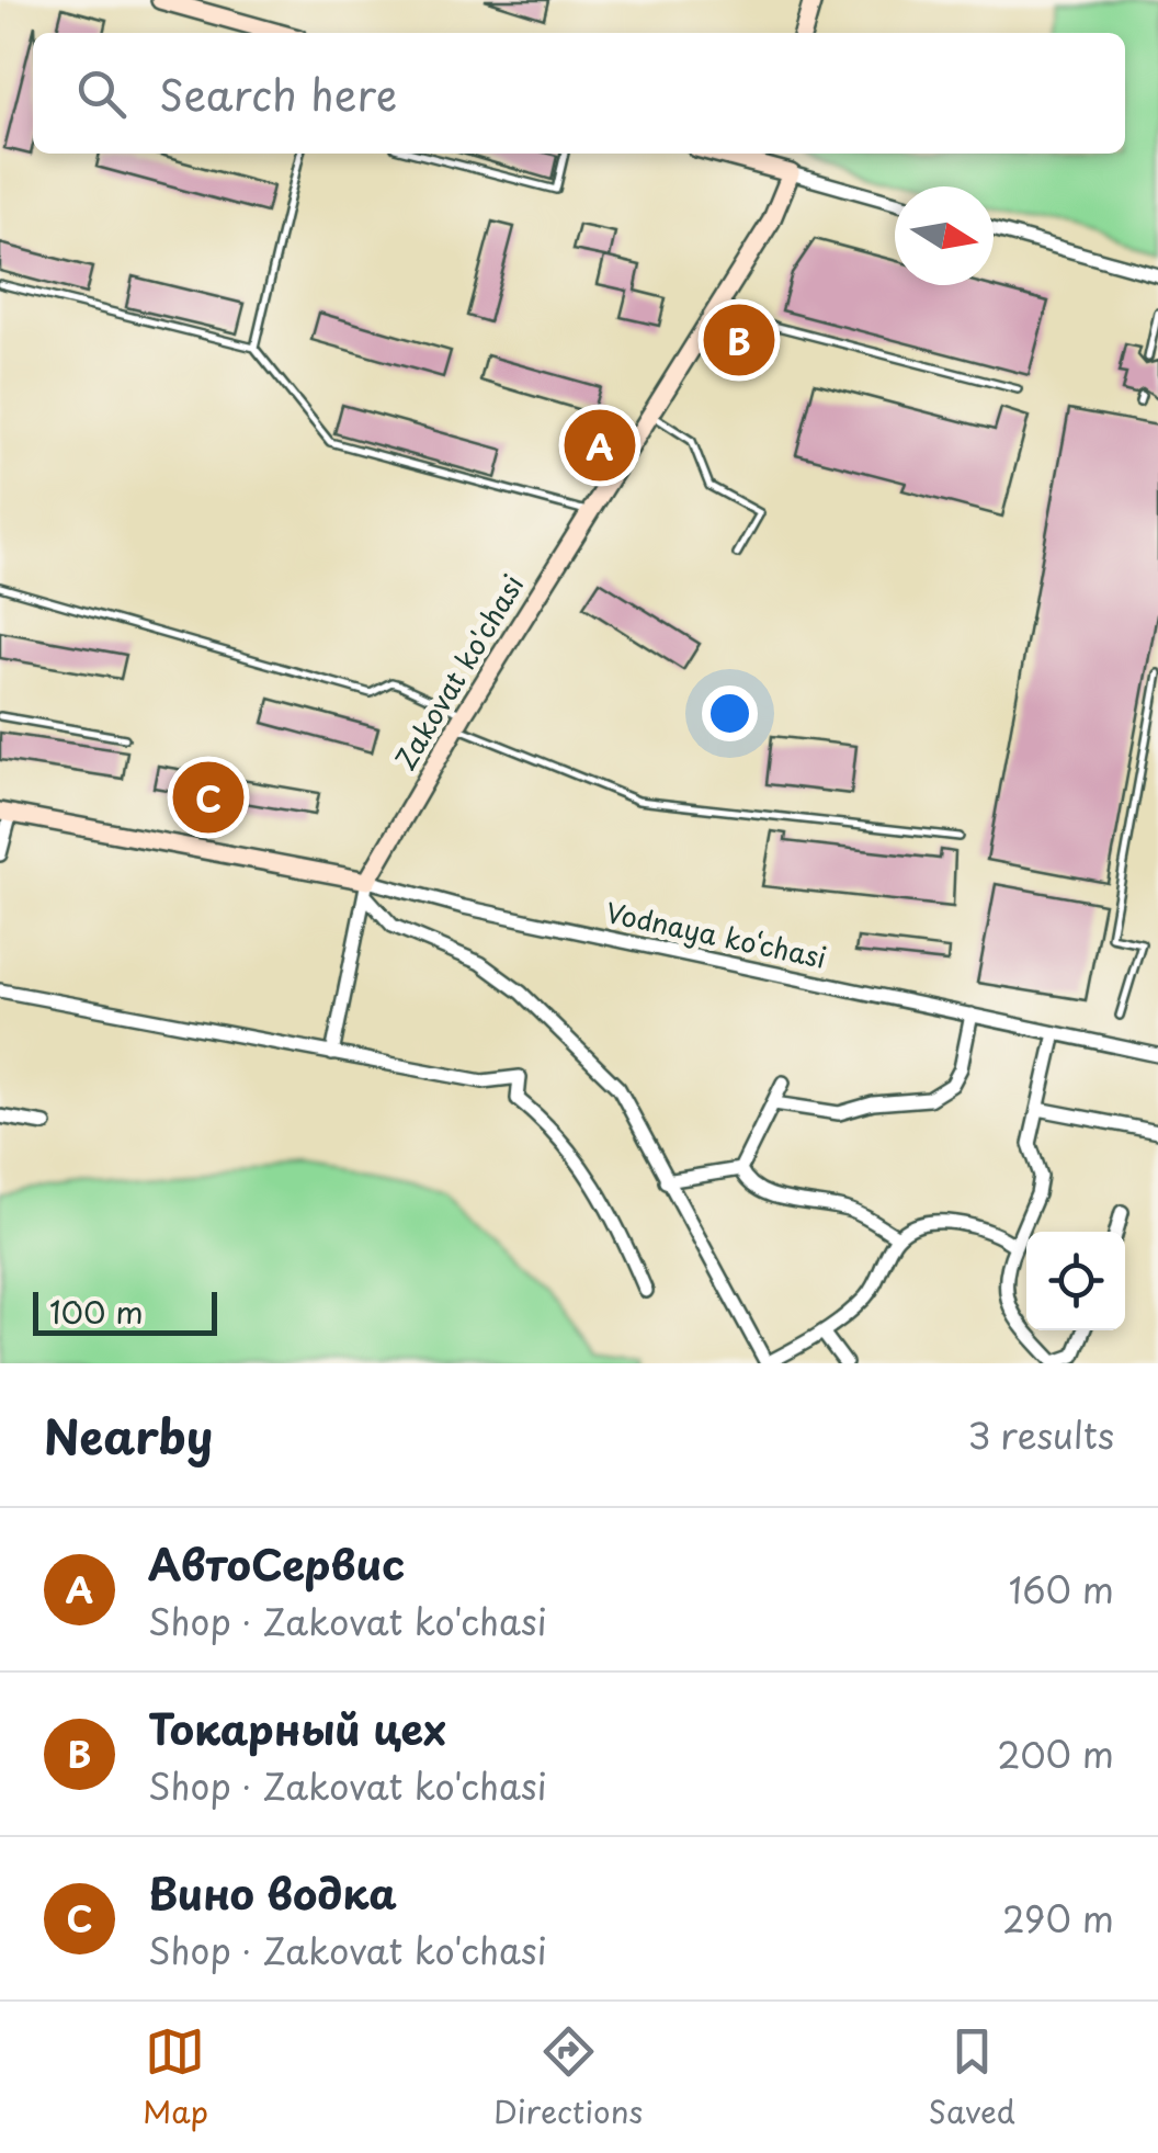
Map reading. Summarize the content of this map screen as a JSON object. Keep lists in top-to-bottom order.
{
  "streets": {
    "main road": ["Zakovat ko'chasi"],
    "street": ["Vodnaya ko‘chasi"]
  },
  "crossings": [
    ["Zakovat ko'chasi", "Vodnaya ko‘chasi"]
  ],
  "scale_bar": "100 m",
  "north": "right",
  "page": {
    "search": "Search here",
    "pins": ["B", "A", "C"],
    "scale": "100 m",
    "heading": ["Nearby", "3 results"],
    "list": [
      {
        "mark": "A",
        "name": "АвтоСервис",
        "note": "Shop · Zakovat ko'chasi",
        "value": "160 m"
      },
      {
        "mark": "B",
        "name": "Токарный цех",
        "note": "Shop · Zakovat ko'chasi",
        "value": "200 m"
      },
      {
        "mark": "C",
        "name": "Вино водка",
        "note": "Shop · Zakovat ko'chasi",
        "value": "290 m"
      }
    ],
    "nav": ["Map", "Directions", "Saved"]
  }
}
